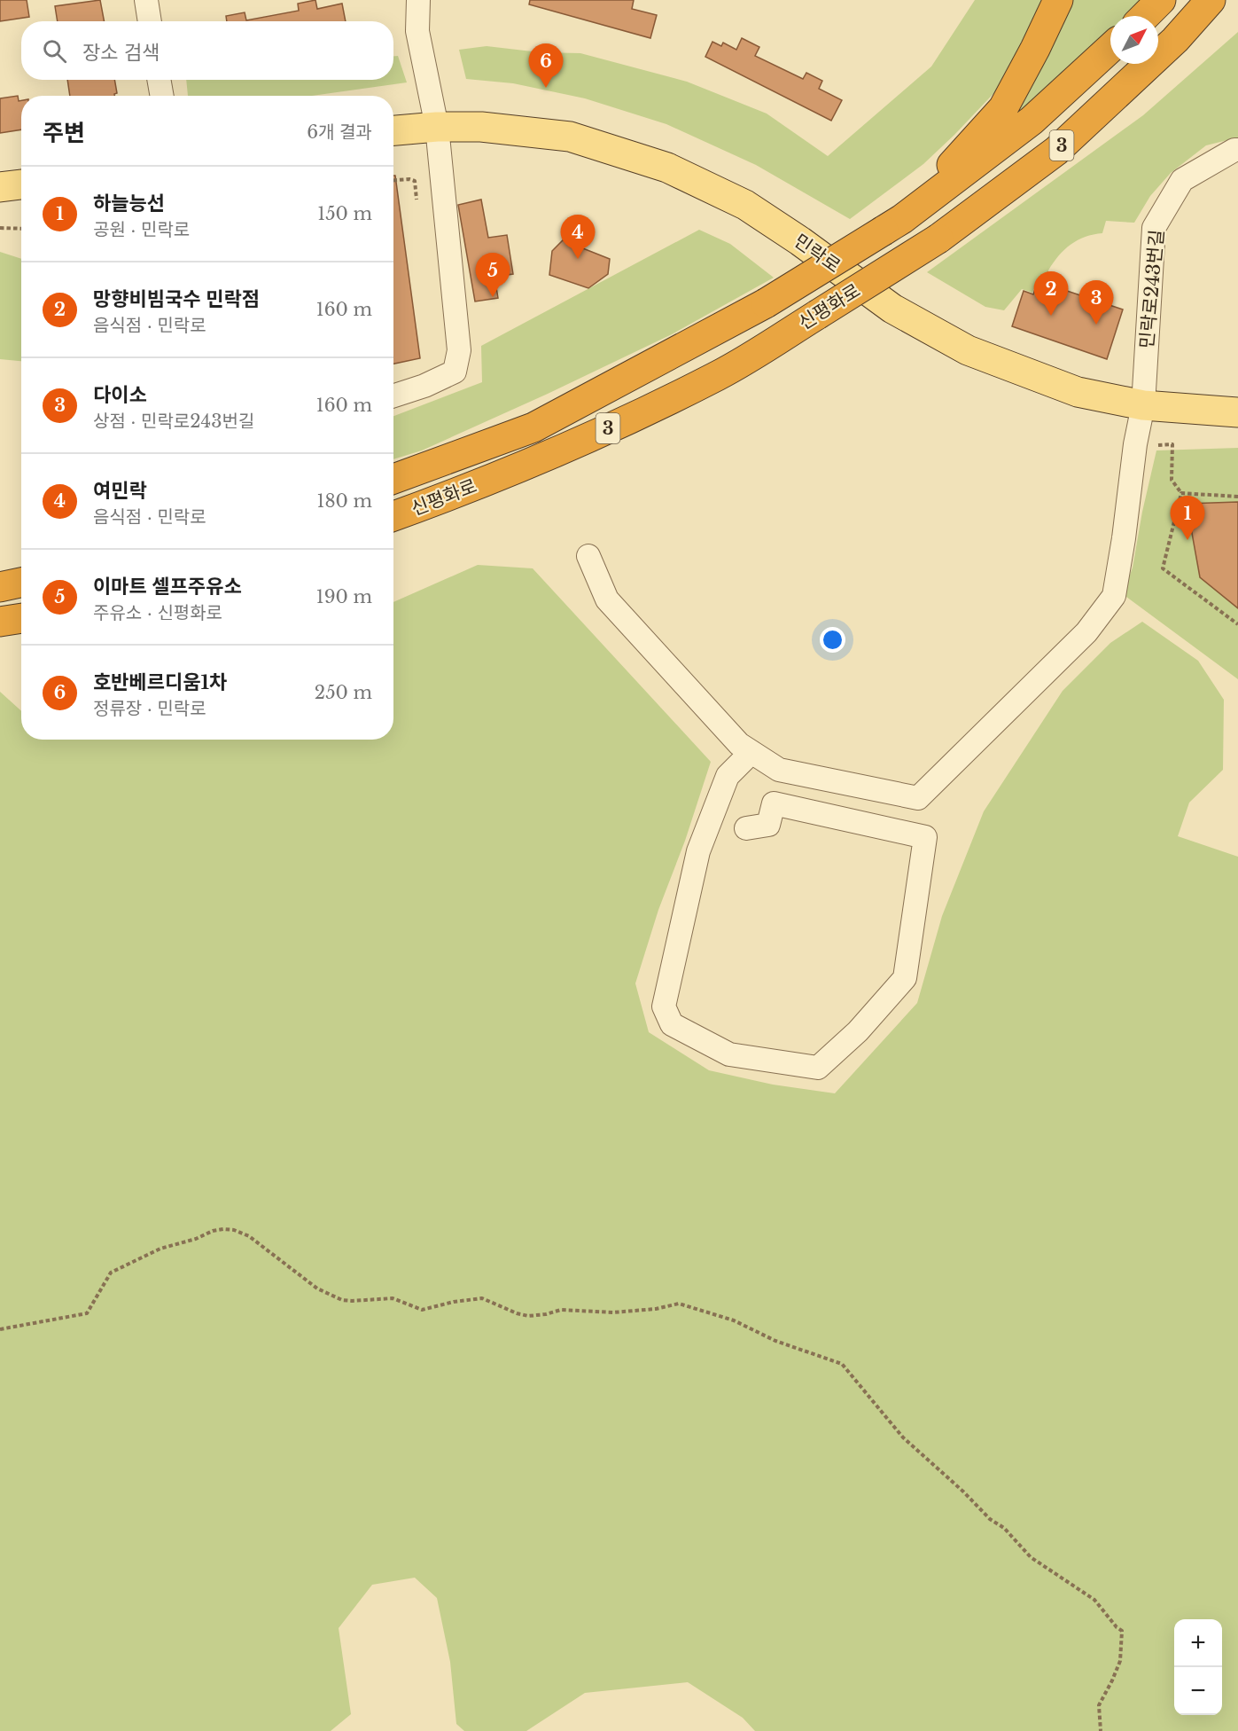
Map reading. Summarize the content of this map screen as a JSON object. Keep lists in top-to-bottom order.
{
  "streets": {
    "highway": ["3", "신평화로"],
    "main road": ["민락로"],
    "street": ["민락로243번길"]
  },
  "crossings": [
    ["민락로", "민락로243번길"]
  ],
  "north": "top right",
  "page": {
    "search": "장소 검색",
    "pins": [
      "6",
      "4",
      "5",
      "2",
      "3",
      "1"
    ],
    "heading": ["주변", "6개 결과"],
    "list": [
      {
        "mark": "1",
        "name": "하늘능선",
        "note": "공원 · 민락로",
        "value": "150 m"
      },
      {
        "mark": "2",
        "name": "망향비빔국수 민락점",
        "note": "음식점 · 민락로",
        "value": "160 m"
      },
      {
        "mark": "3",
        "name": "다이소",
        "note": "상점 · 민락로243번길",
        "value": "160 m"
      },
      {
        "mark": "4",
        "name": "여민락",
        "note": "음식점 · 민락로",
        "value": "180 m"
      },
      {
        "mark": "5",
        "name": "이마트 셀프주유소",
        "note": "주유소 · 신평화로",
        "value": "190 m"
      },
      {
        "mark": "6",
        "name": "호반베르디움1차",
        "note": "정류장 · 민락로",
        "value": "250 m"
      }
    ],
    "map_buttons": ["+", "−"]
  }
}
